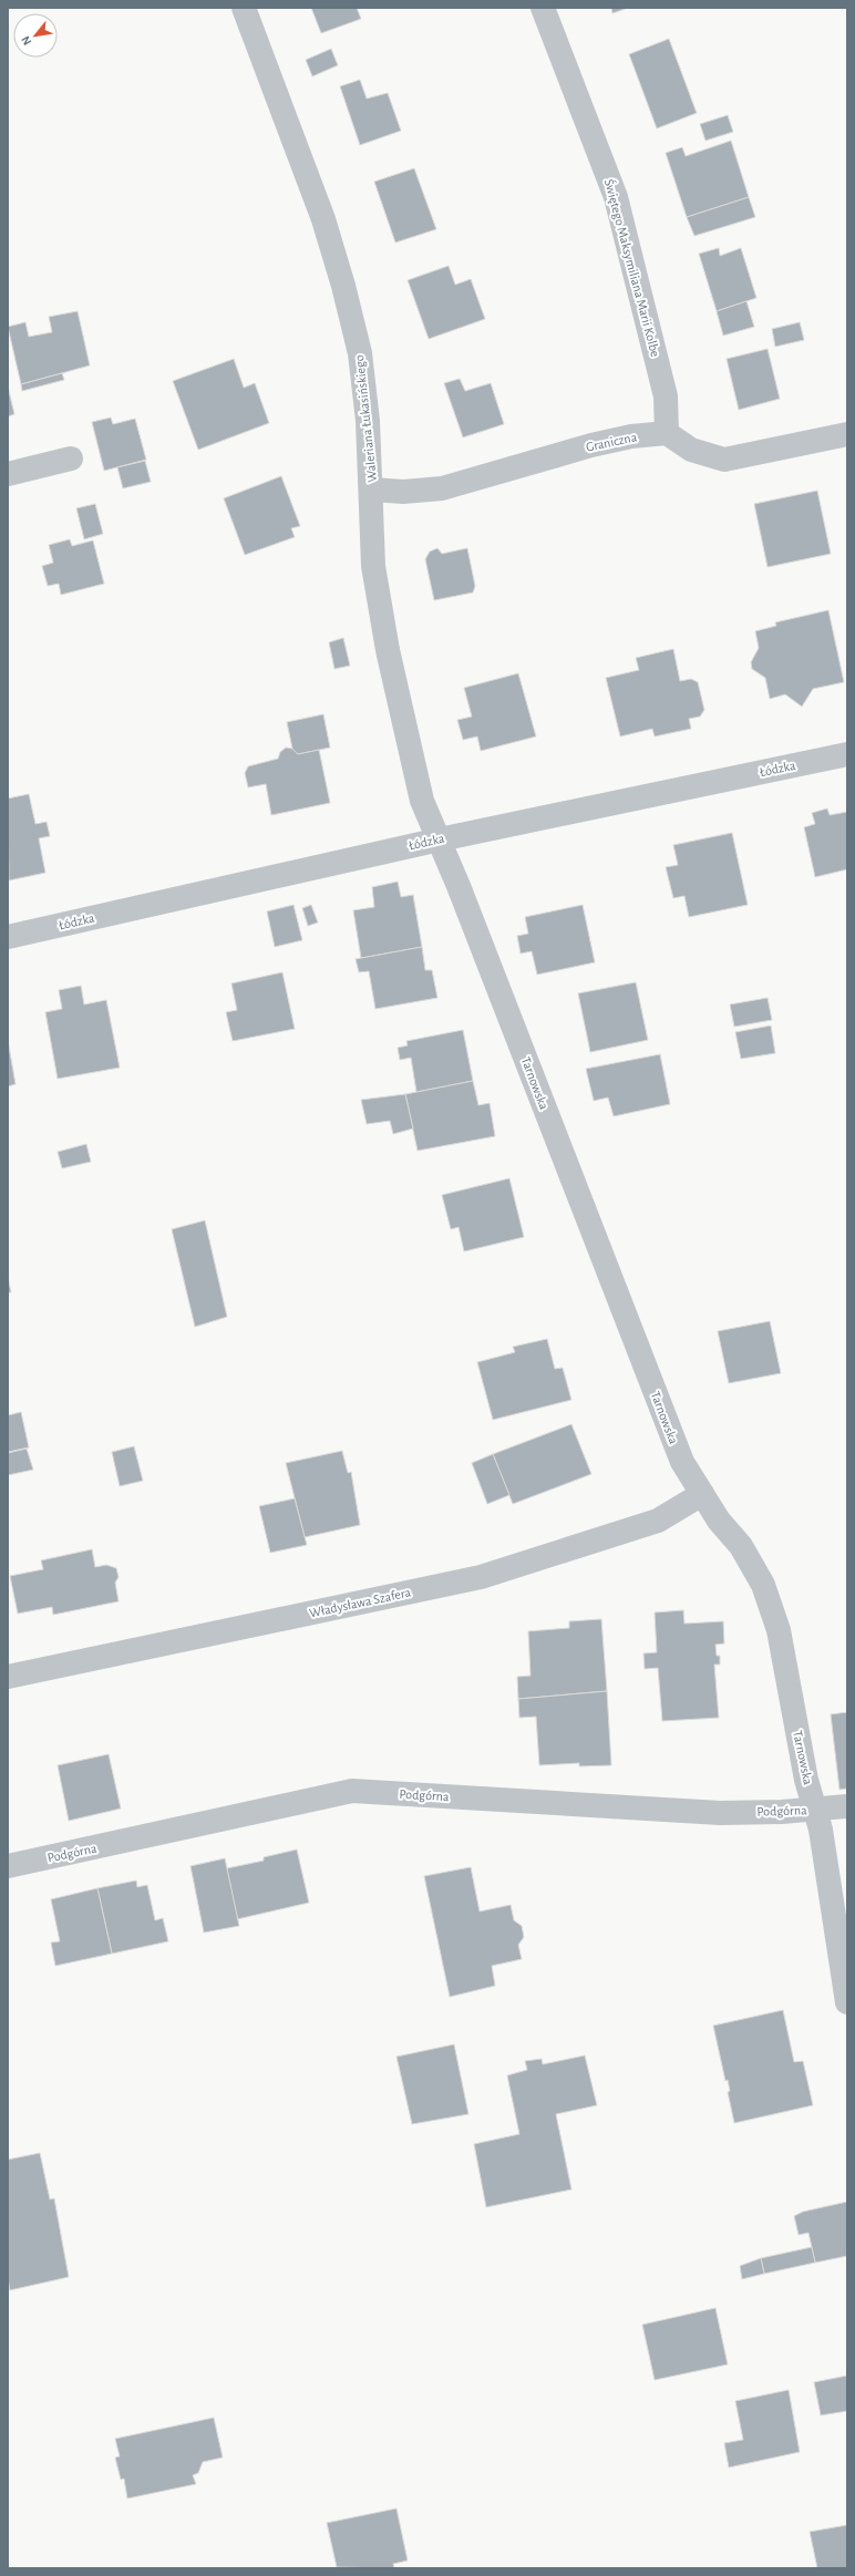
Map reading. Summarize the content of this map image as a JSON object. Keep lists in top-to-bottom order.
{
  "streets": {
    "street": [
      "Świętego Maksymiliana Marii Kolbe",
      "Waleriana Łukasińskiego",
      "Graniczna",
      "Łódzka",
      "Tarnowska",
      "Władysława Szafera",
      "Podgórna"
    ]
  },
  "crossings": [
    ["Świętego Maksymiliana Marii Kolbe", "Graniczna"],
    ["Waleriana Łukasińskiego", "Graniczna"],
    ["Waleriana Łukasińskiego", "Łódzka"],
    ["Waleriana Łukasińskiego", "Tarnowska"],
    ["Łódzka", "Tarnowska"],
    ["Tarnowska", "Władysława Szafera"],
    ["Tarnowska", "Podgórna"]
  ],
  "north": "bottom left"
}
